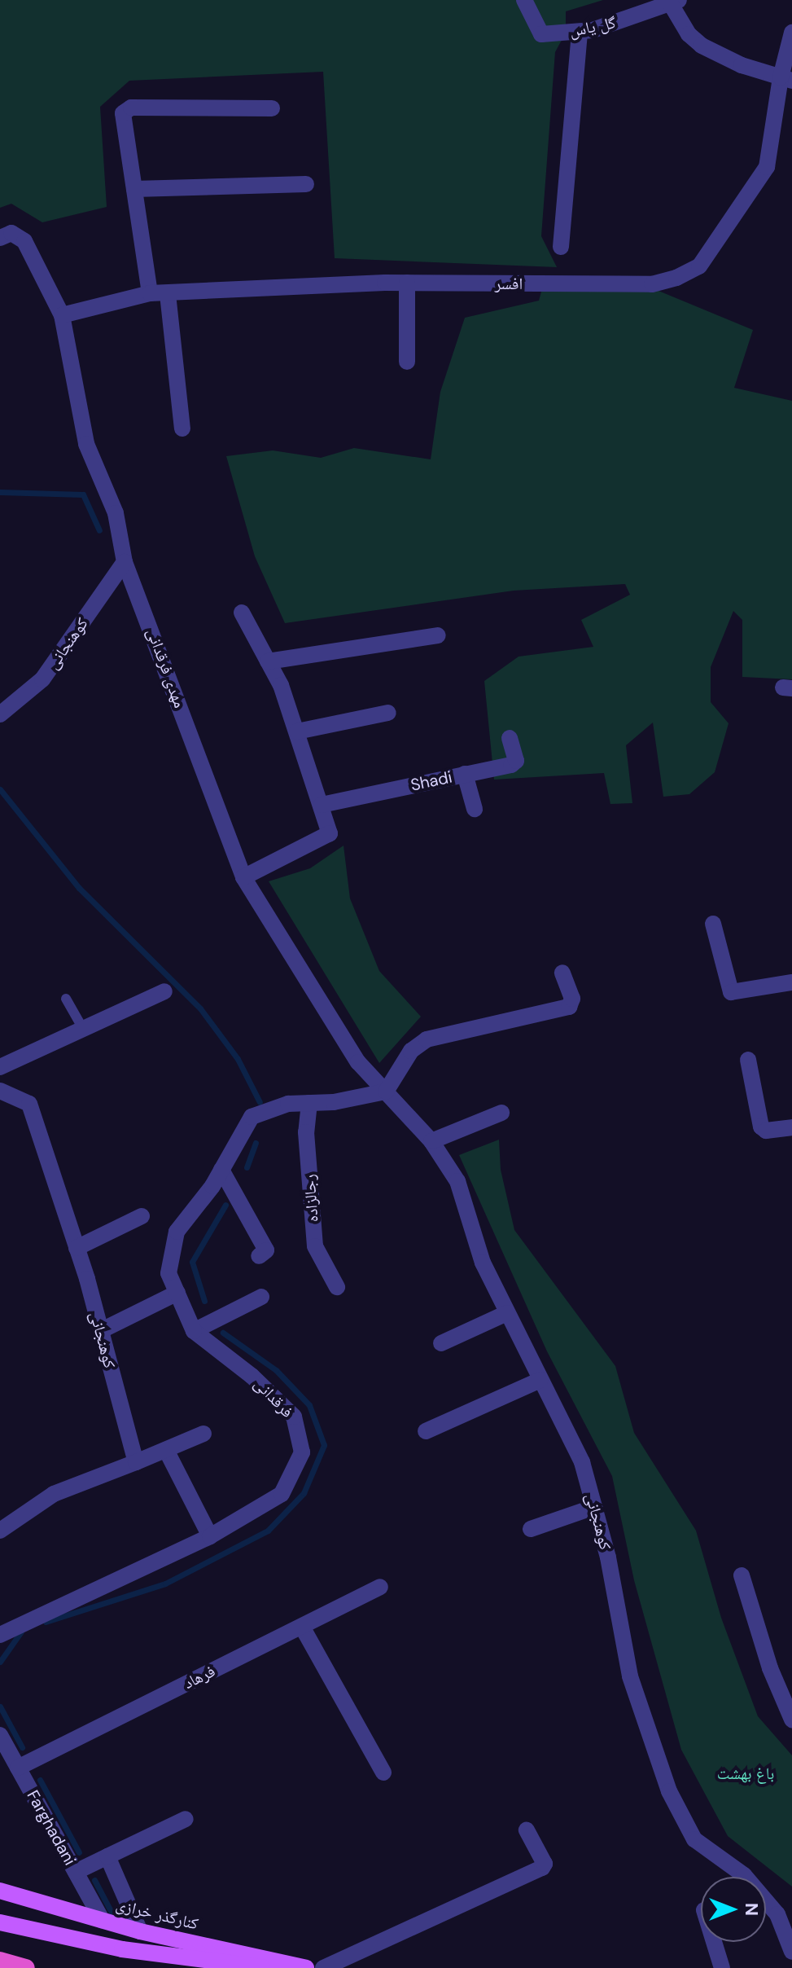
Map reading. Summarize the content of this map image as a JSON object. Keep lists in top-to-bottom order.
{
  "streets": {
    "main road": ["کنارگذر خرازی"],
    "street": [
      "گل یاس",
      "افسر",
      "کوهنجانی",
      "مهدی فرقدانی",
      "Shadi",
      "رجالزاده",
      "فرقدانی",
      "فرهاد",
      "Farghadani"
    ]
  },
  "crossings": [
    ["افسر", "مهدی فرقدانی"],
    ["کوهنجانی", "مهدی فرقدانی"],
    ["رجالزاده", "فرقدانی"],
    ["فرهاد", "Farghadani"],
    ["Farghadani", "کنارگذر خرازی"]
  ],
  "parks": ["باغ بهشت"],
  "north": "right"
}
